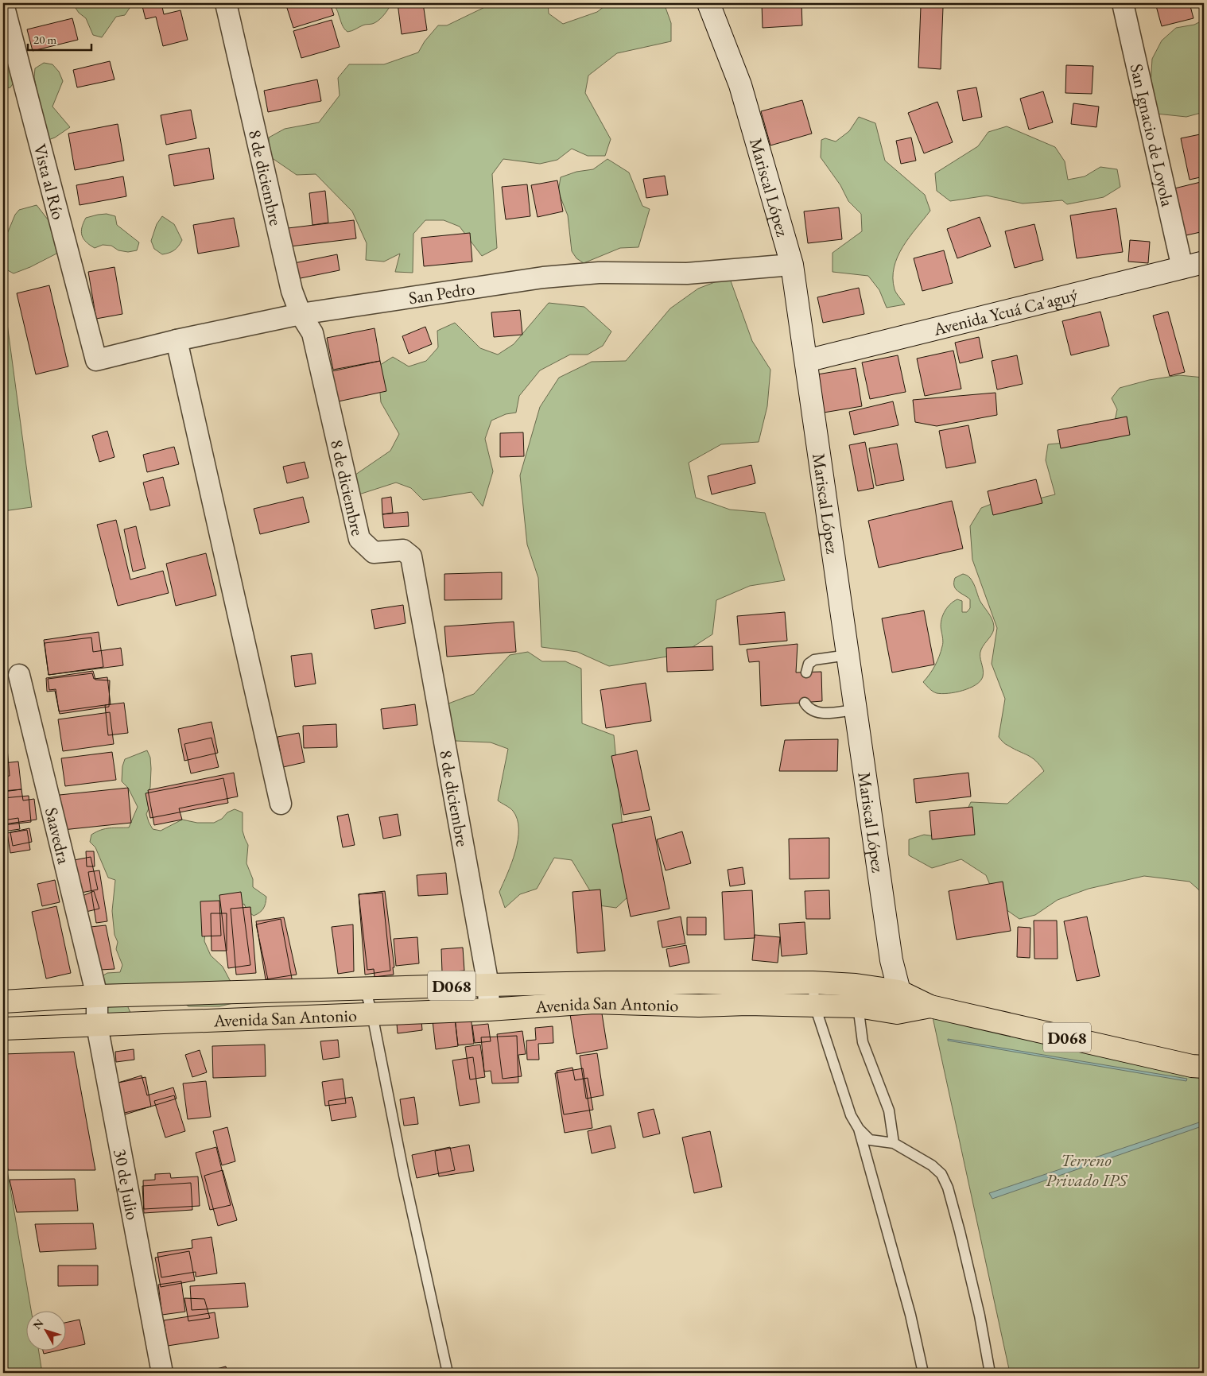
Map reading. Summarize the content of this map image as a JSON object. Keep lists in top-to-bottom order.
{
  "streets": {
    "main road": ["D068", "Avenida San Antonio"],
    "street": [
      "San Ignacio de Loyola",
      "8 de diciembre",
      "Vista al Río",
      "Mariscal López",
      "San Pedro",
      "Avenida Ycuá Ca'aguý",
      "Saavedra",
      "30 de Julio"
    ]
  },
  "crossings": [
    ["San Ignacio de Loyola", "Avenida Ycuá Ca'aguý"],
    ["8 de diciembre", "San Pedro"],
    ["8 de diciembre", "Avenida San Antonio"],
    ["Vista al Río", "San Pedro"],
    ["Mariscal López", "San Pedro"],
    ["Mariscal López", "Avenida Ycuá Ca'aguý"],
    ["Mariscal López", "D068"],
    ["Mariscal López", "Avenida San Antonio"],
    ["Saavedra", "Avenida San Antonio"],
    ["Saavedra", "30 de Julio"],
    ["D068", "Avenida San Antonio"],
    ["Avenida San Antonio", "30 de Julio"]
  ],
  "parks": ["Terreno Privado IPS"],
  "scale_bar": "20 m",
  "north": "top left"
}
